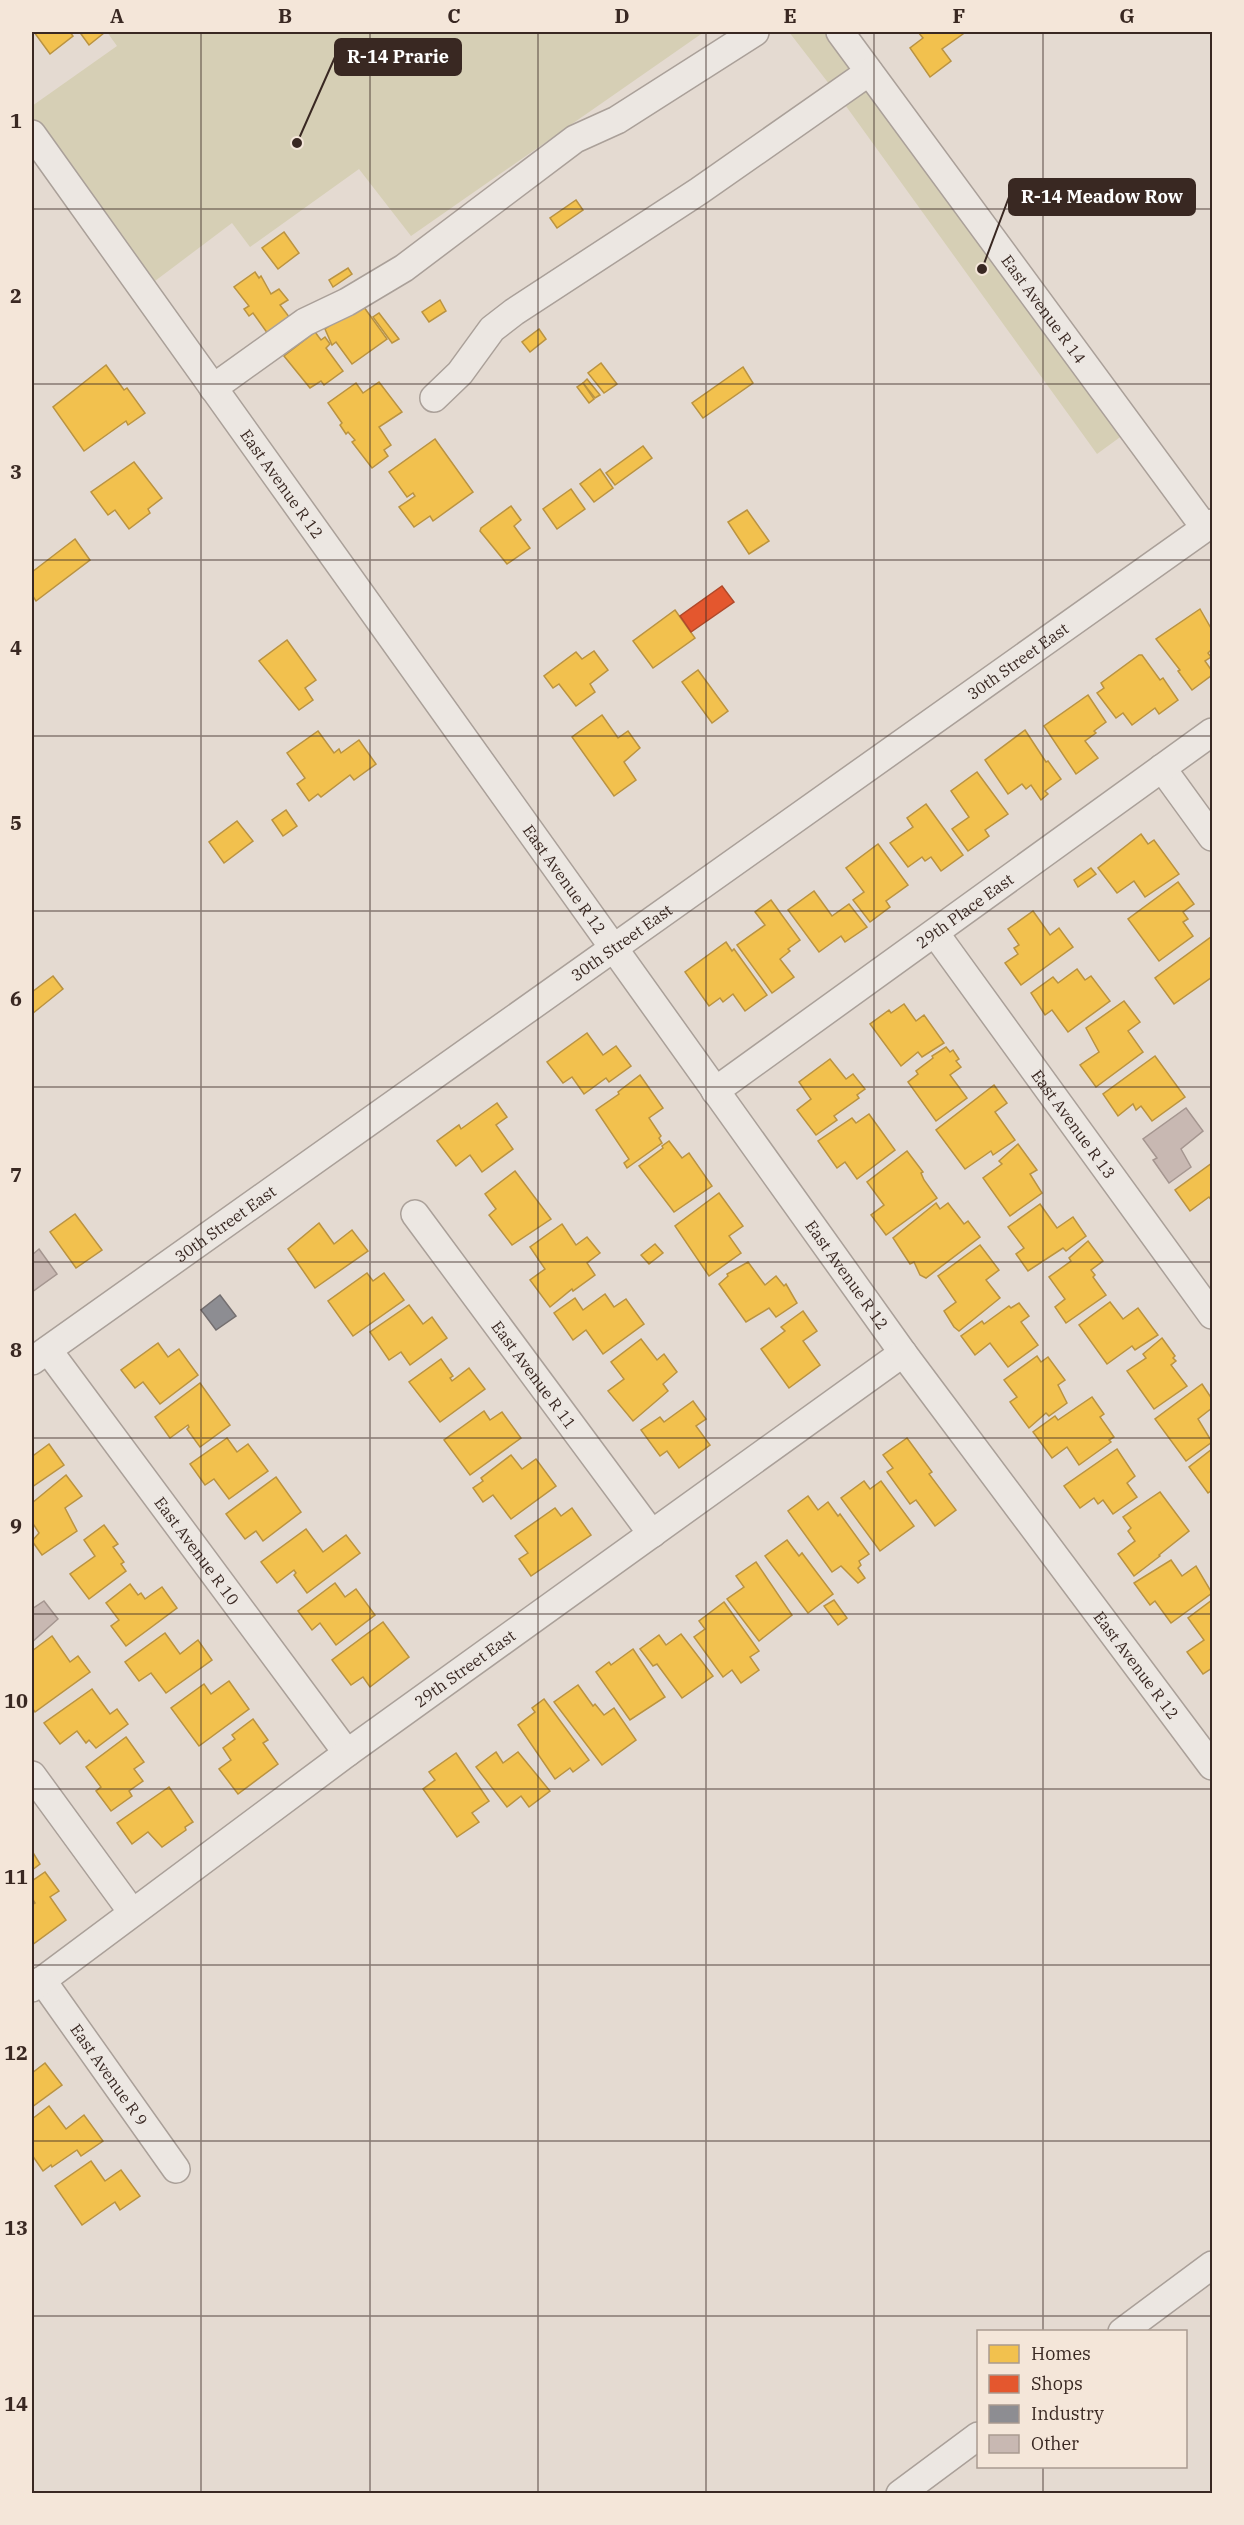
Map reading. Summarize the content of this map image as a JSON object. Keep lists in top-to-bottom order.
{
  "streets": {
    "street": [
      "East Avenue R 14",
      "East Avenue R 12",
      "30th Street East",
      "29th Place East",
      "East Avenue R 13",
      "East Avenue R 11",
      "East Avenue R 10",
      "29th Street East",
      "East Avenue R 9"
    ]
  },
  "crossings": [
    ["East Avenue R 14", "30th Street East"],
    ["East Avenue R 12", "30th Street East"],
    ["East Avenue R 12", "29th Place East"],
    ["East Avenue R 12", "29th Street East"],
    ["30th Street East", "East Avenue R 10"],
    ["29th Place East", "East Avenue R 13"],
    ["East Avenue R 11", "29th Street East"],
    ["East Avenue R 10", "29th Street East"],
    ["29th Street East", "East Avenue R 9"]
  ],
  "places": ["R-14 Prarie", "R-14 Meadow Row"],
  "legend": [
    "Homes",
    "Shops",
    "Industry",
    "Other"
  ],
  "grid": {
    "columns": [
      "A",
      "B",
      "C",
      "D",
      "E",
      "F",
      "G"
    ],
    "rows": [
      "1",
      "2",
      "3",
      "4",
      "5",
      "6",
      "7",
      "8",
      "9",
      "10",
      "11",
      "12",
      "13",
      "14"
    ]
  }
}
